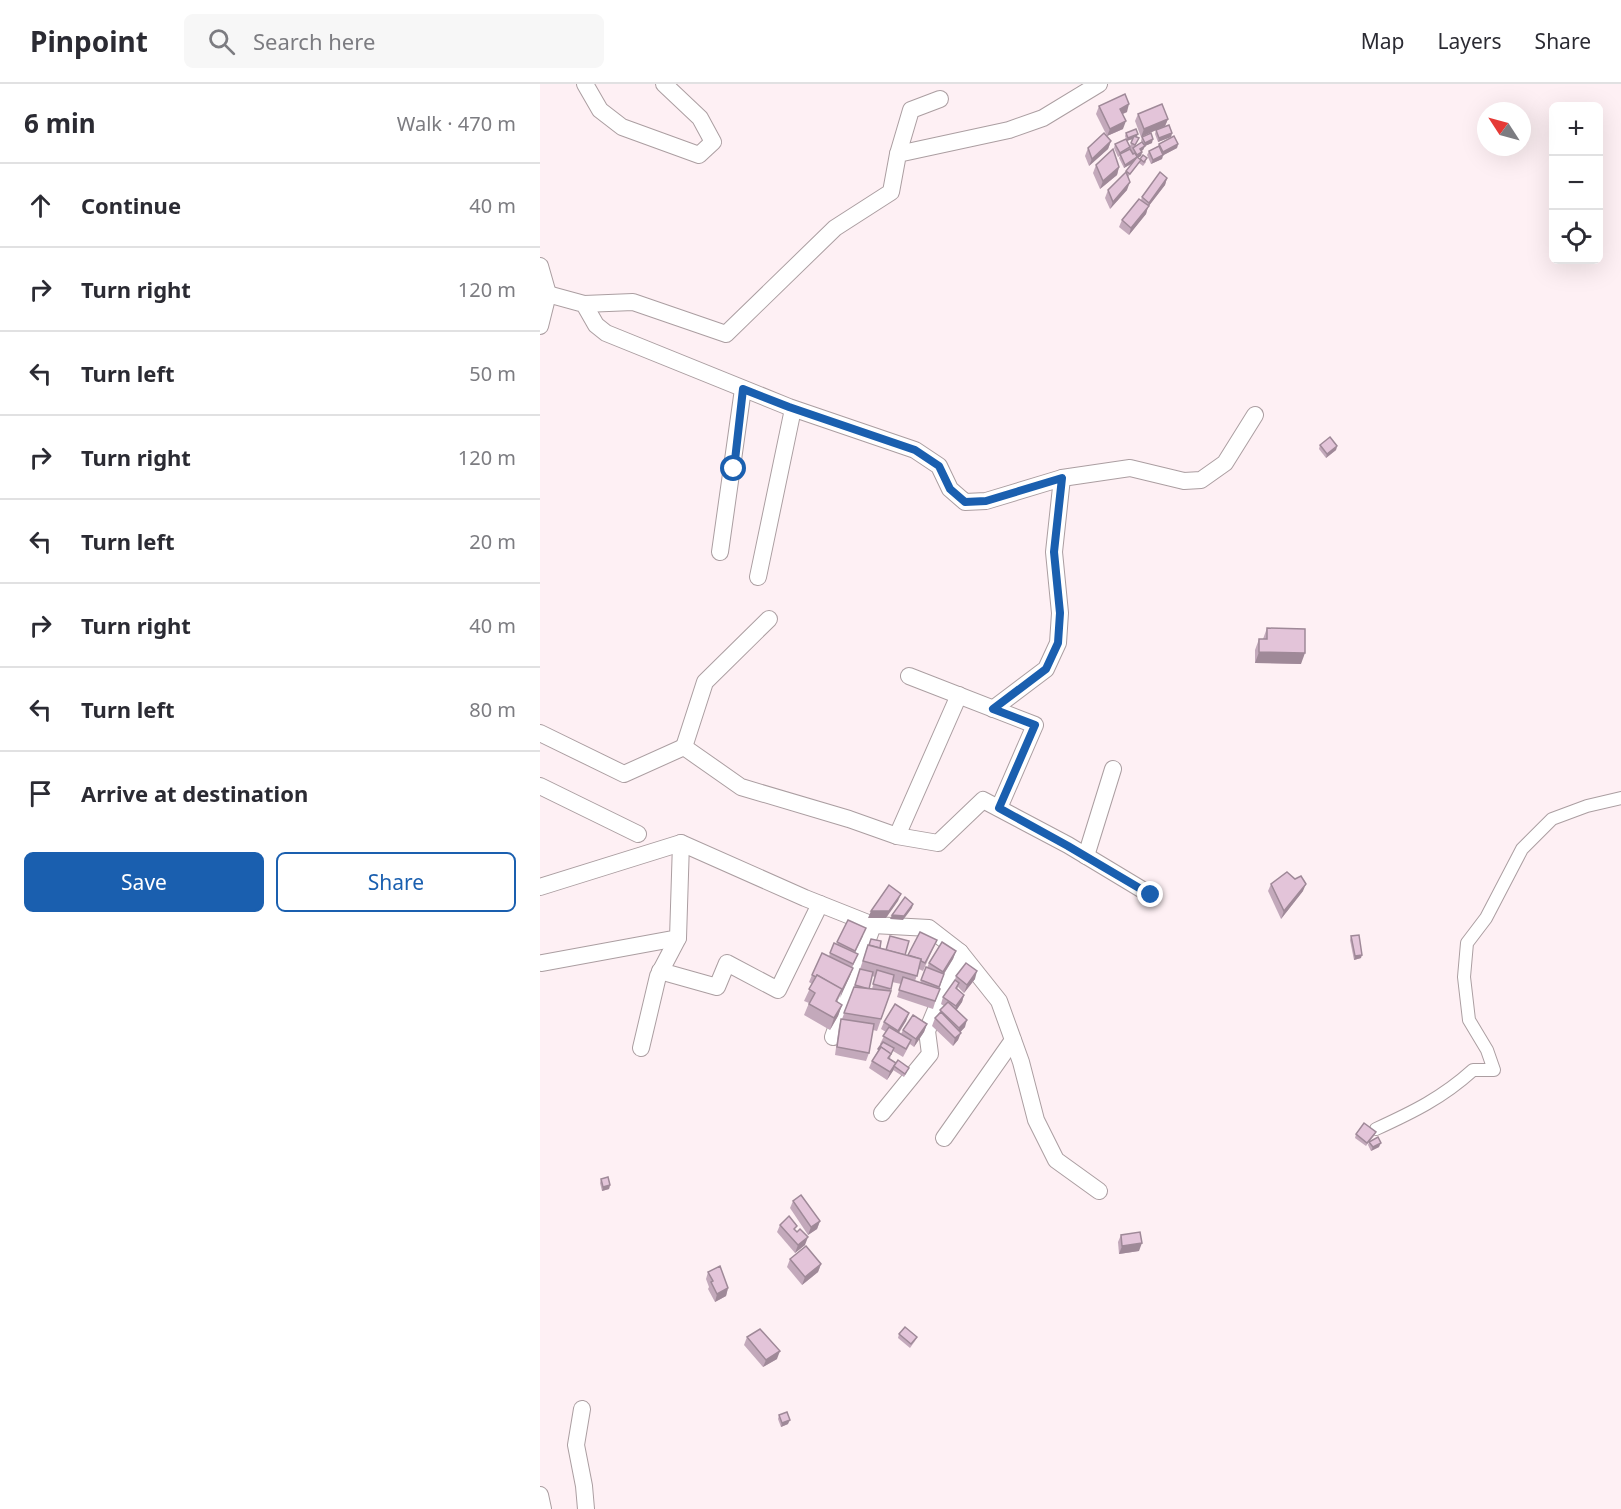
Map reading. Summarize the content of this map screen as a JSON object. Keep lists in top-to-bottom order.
{
  "north": "top left",
  "page": {
    "header": "Pinpoint",
    "search": "Search here",
    "nav": ["Map", "Layers", "Share"],
    "heading": ["6 min", "Walk · 470 m"],
    "map_buttons": ["+", "−"],
    "list": [
      ["Continue", "40 m"],
      ["Turn right", "120 m"],
      ["Turn left", "50 m"],
      ["Turn right", "120 m"],
      ["Turn left", "20 m"],
      ["Turn right", "40 m"],
      ["Turn left", "80 m"],
      "Arrive at destination"
    ],
    "buttons": ["Save", "Share"]
  }
}
